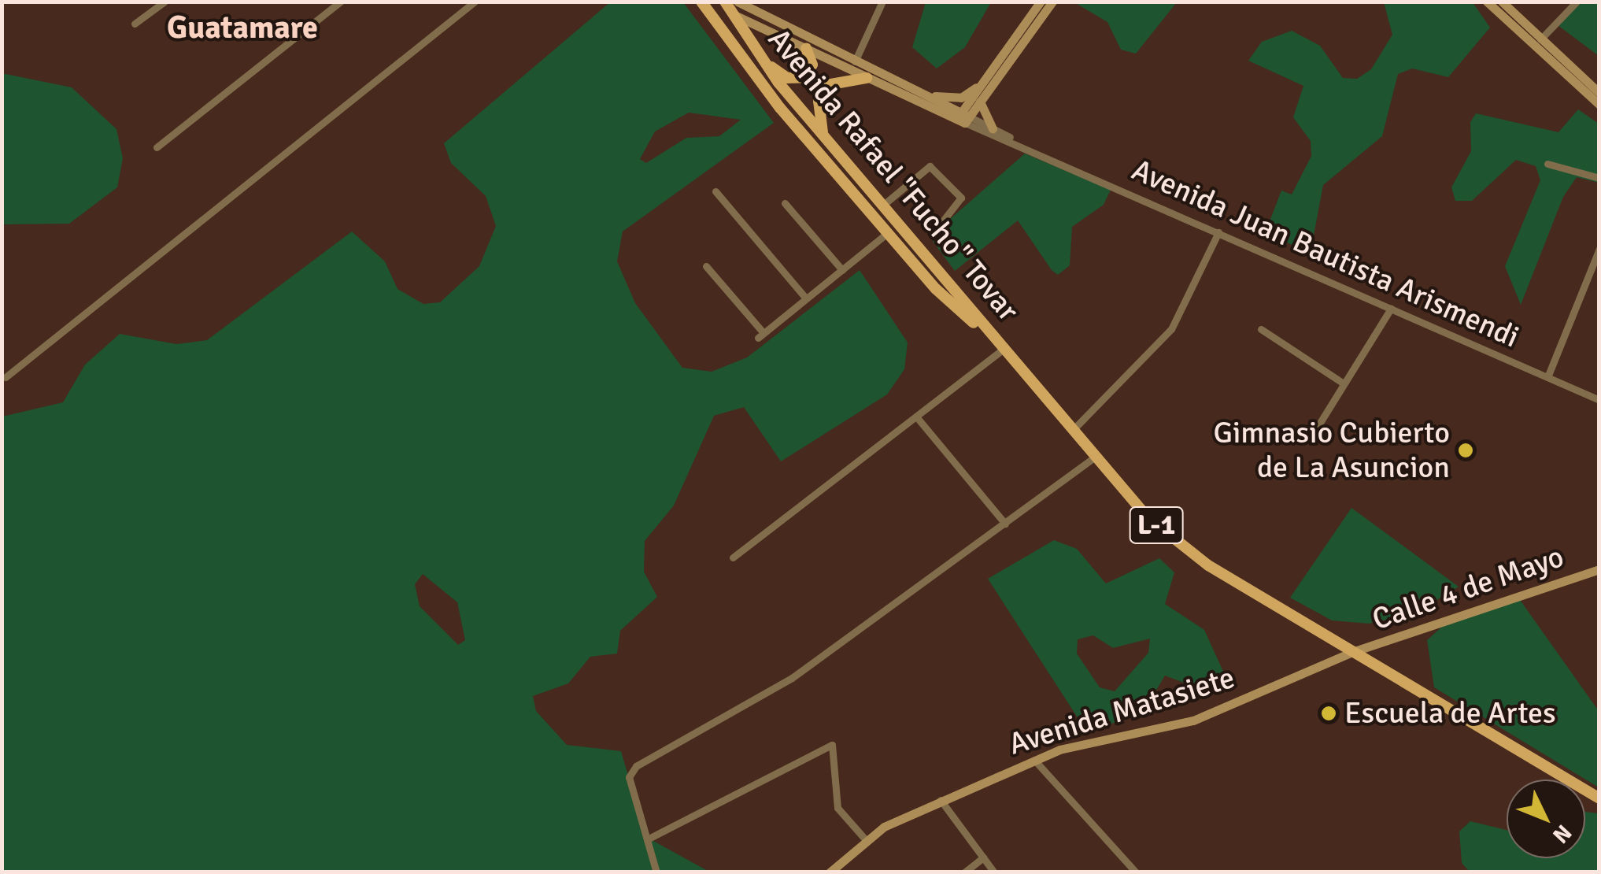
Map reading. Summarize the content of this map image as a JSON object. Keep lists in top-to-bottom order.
{
  "streets": {
    "main road": ["Avenida Rafael \"Fucho\" Tovar", "L-1"],
    "street": ["Avenida Juan Bautista Arismendi", "Calle 4 de Mayo", "Avenida Matasiete"]
  },
  "crossings": [
    ["Avenida Rafael \"Fucho\" Tovar", "Avenida Juan Bautista Arismendi"],
    ["Avenida Rafael \"Fucho\" Tovar", "L-1"],
    ["L-1", "Calle 4 de Mayo"],
    ["L-1", "Avenida Matasiete"],
    ["Calle 4 de Mayo", "Avenida Matasiete"]
  ],
  "districts": ["Guatamare"],
  "places": ["Gimnasio Cubierto de La Asuncion", "Escuela de Artes"],
  "north": "bottom right"
}
